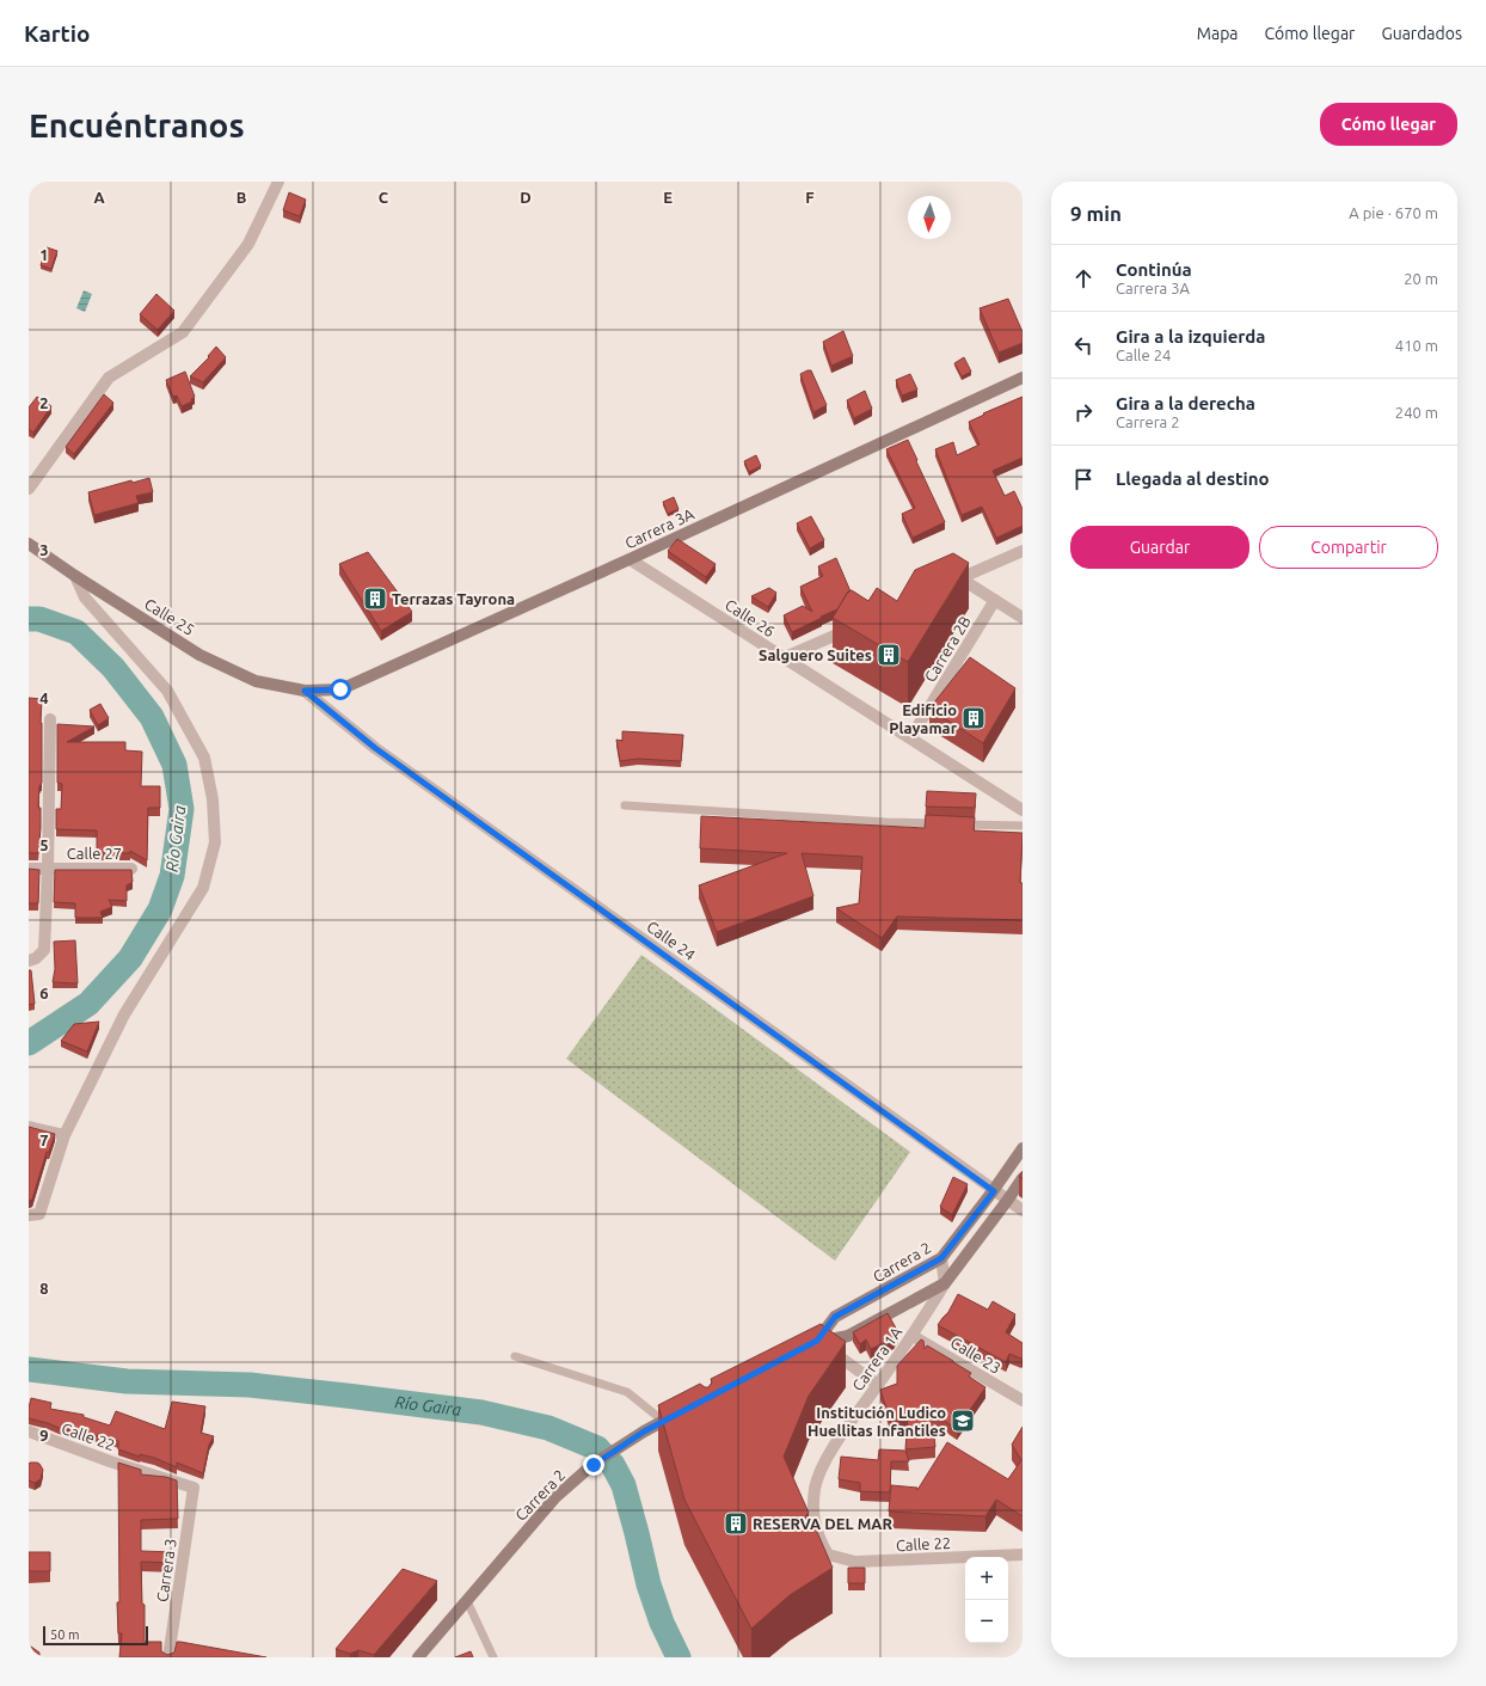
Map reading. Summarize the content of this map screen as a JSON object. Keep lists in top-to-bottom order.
{
  "streets": {
    "street": [
      "Carrera 3A",
      "Calle 25",
      "Calle 26",
      "Carrera 2B",
      "Calle 27",
      "Calle 24",
      "Carrera 2",
      "Calle 23",
      "Carrera 1A",
      "Calle 22",
      "Carrera 3"
    ]
  },
  "crossings": [
    ["Carrera 3A", "Calle 25"],
    ["Carrera 3A", "Calle 26"],
    ["Carrera 3A", "Calle 24"],
    ["Calle 25", "Calle 24"],
    ["Calle 26", "Carrera 2B"],
    ["Calle 24", "Carrera 2"],
    ["Calle 23", "Carrera 1A"],
    ["Carrera 1A", "Calle 22"],
    ["Calle 22", "Carrera 3"]
  ],
  "water": ["Río Gaira"],
  "places": {
    "building": [
      "Terrazas Tayrona",
      "Salguero Suites",
      "Edificio Playamar",
      "RESERVA DEL MAR"
    ],
    "school or university": ["Institución Ludico Huellitas Infantiles"]
  },
  "scale_bar": "50 m",
  "north": "bottom",
  "page": {
    "header": "Kartio",
    "nav": ["Mapa", "Cómo llegar", "Guardados"],
    "buttons": [
      "Cómo llegar",
      ["Guardar", "Compartir"]
    ],
    "title": "Encuéntranos",
    "heading": ["9 min", "A pie · 670 m"],
    "list": [
      ["Continúa", "Carrera 3A", "20 m"],
      ["Gira a la izquierda", "Calle 24", "410 m"],
      ["Gira a la derecha", "Carrera 2", "240 m"],
      "Llegada al destino"
    ],
    "map_buttons": ["+", "−"],
    "scale": "50 m"
  },
  "grid": {
    "columns": [
      "A",
      "B",
      "C",
      "D",
      "E",
      "F"
    ],
    "rows": [
      "1",
      "2",
      "3",
      "4",
      "5",
      "6",
      "7",
      "8",
      "9"
    ]
  }
}
